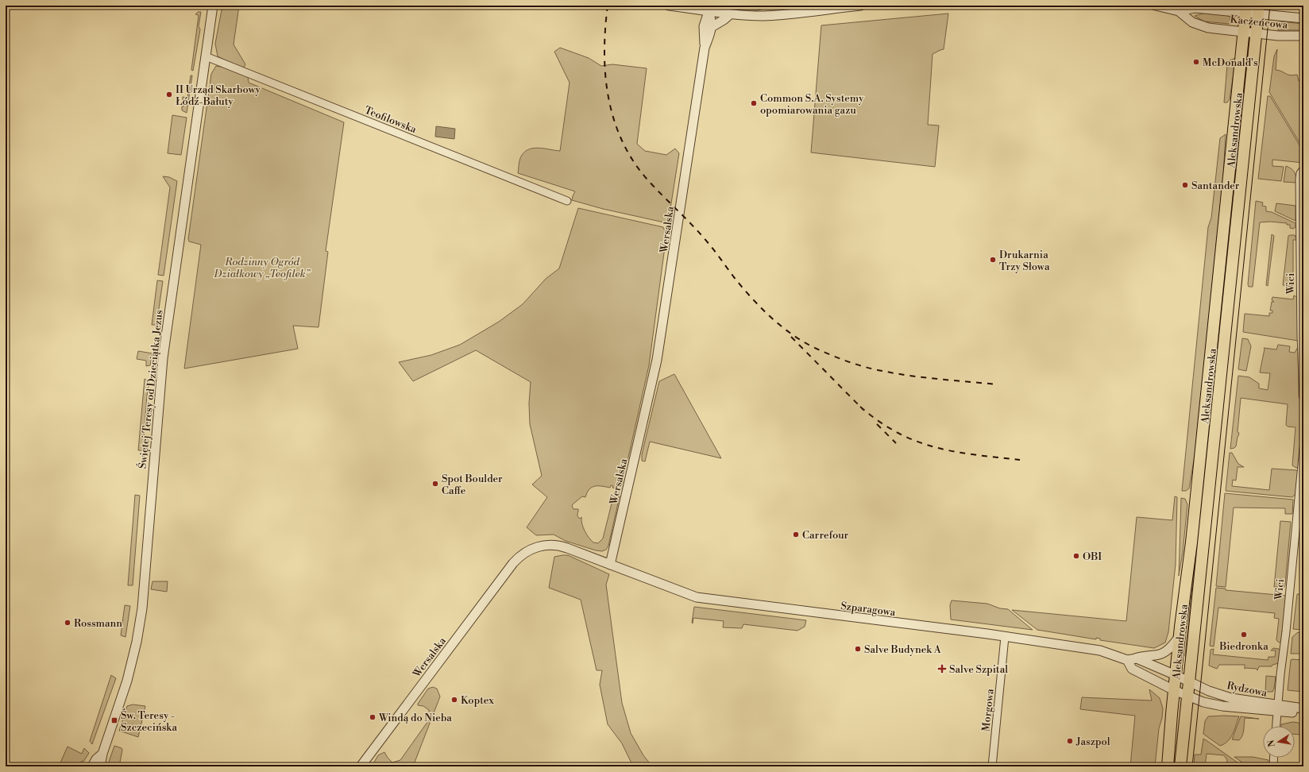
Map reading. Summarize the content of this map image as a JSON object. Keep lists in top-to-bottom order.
{
  "streets": {
    "main road": ["Aleksandrowska"],
    "street": [
      "Kaczeńcowa",
      "Teofilowska",
      "Wersalska",
      "Wici",
      "Świętej Teresy od Dzieciątka Jezus",
      "Szparagowa",
      "Rydzowa",
      "Morgowa"
    ]
  },
  "crossings": [
    ["Kaczeńcowa", "Aleksandrowska"],
    ["Teofilowska", "Świętej Teresy od Dzieciątka Jezus"],
    ["Aleksandrowska", "Szparagowa"],
    ["Aleksandrowska", "Rydzowa"],
    ["Wersalska", "Szparagowa"],
    ["Wici", "Rydzowa"],
    ["Szparagowa", "Rydzowa"],
    ["Szparagowa", "Morgowa"]
  ],
  "parks": ["Rodzinny Ogród Działkowy „Teofilek”"],
  "places": {
    "other": [
      "McDonald's",
      "II Urząd Skarbowy Łódź-Bałuty",
      "Common S.A. Systemy opomiarowania gazu",
      "Santander",
      "Drukarnia Trzy Słowa",
      "Spot Boulder Caffe",
      "Carrefour",
      "OBI",
      "Rossmann",
      "Biedronka",
      "Salve Budynek A",
      "Koptex",
      "Windą do Nieba",
      "Jaszpol"
    ],
    "health": ["Salve Szpital"],
    "transit": ["Św. Teresy - Szczecińska"]
  },
  "north": "left"
}
